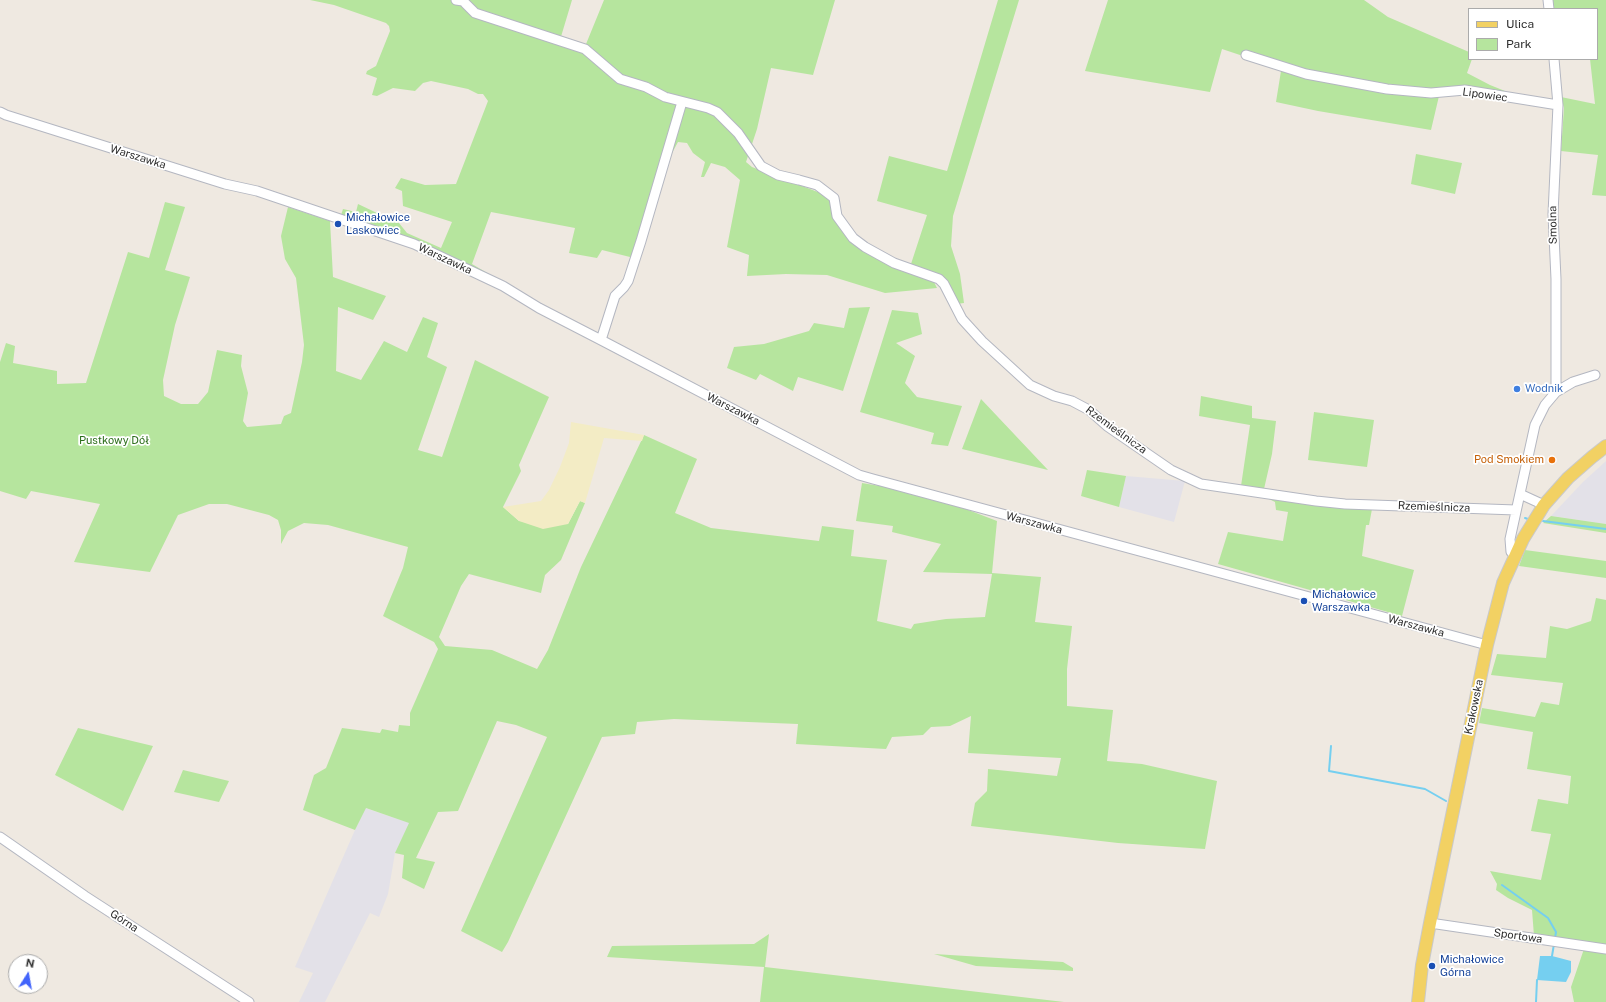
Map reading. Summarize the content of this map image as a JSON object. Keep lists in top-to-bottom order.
{
  "streets": {
    "main road": ["Krakowska"],
    "street": [
      "Lipowiec",
      "Warszawka",
      "Smolna",
      "Rzemieślnicza",
      "Górna",
      "Sportowa"
    ]
  },
  "crossings": [
    ["Lipowiec", "Smolna"],
    ["Warszawka", "Krakowska"],
    ["Krakowska", "Sportowa"]
  ],
  "parks": ["Pustkowy Dół"],
  "places": [
    "Michałowice Laskowiec",
    "Wodnik",
    "Pod Smokiem",
    "Michałowice Warszawka",
    "Michałowice Górna"
  ],
  "legend": ["Ulica", "Park"],
  "north": "top"
}
